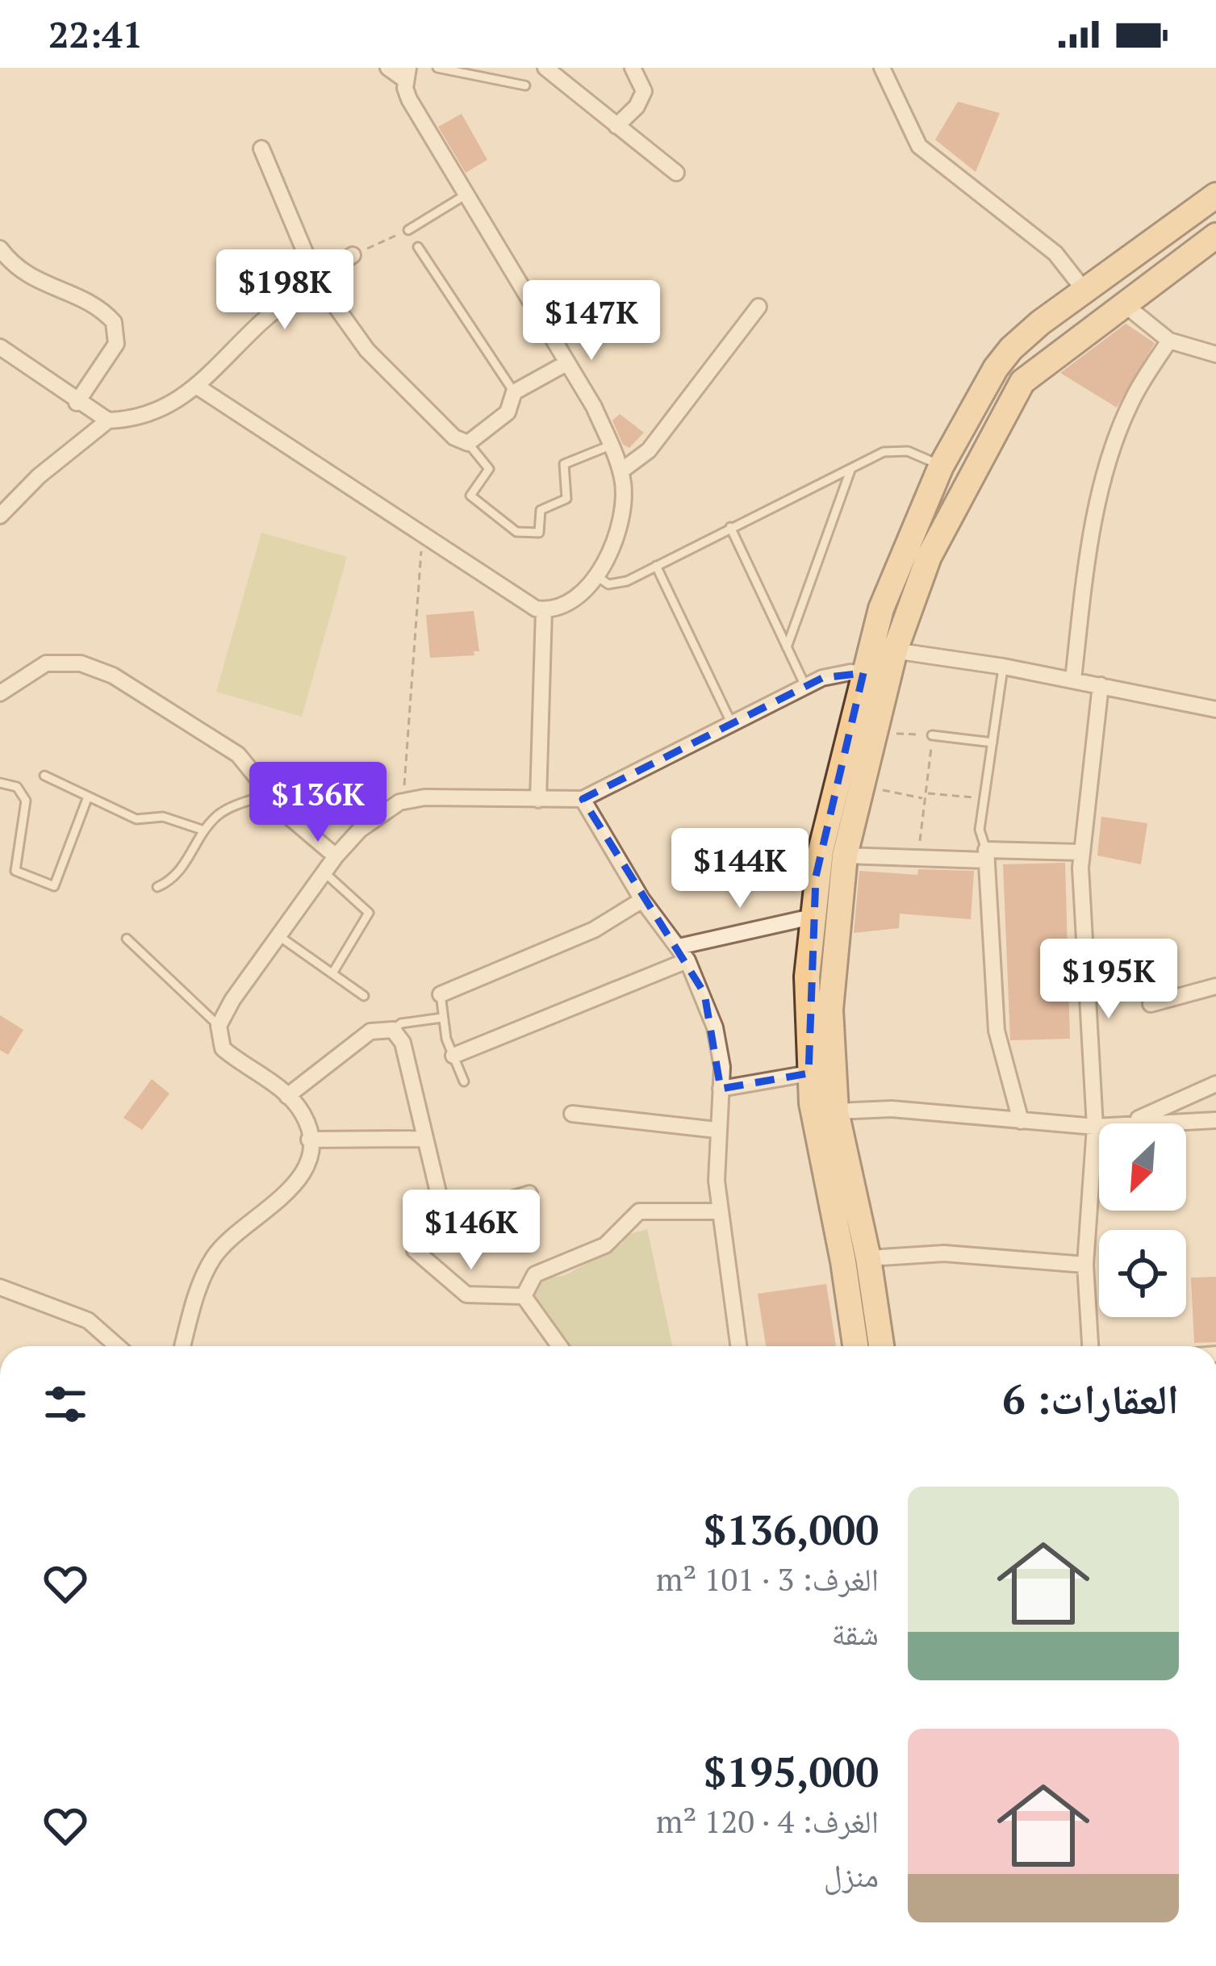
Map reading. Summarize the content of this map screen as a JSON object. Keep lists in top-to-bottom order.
{
  "north": "bottom left",
  "page": {
    "status": "22:41",
    "price": [
      "$198K",
      "$147K",
      "$136K",
      "$144K",
      "$195K",
      "$146K"
    ],
    "heading": "العقارات: 6",
    "list": [
      {
        "name": "$136,000",
        "note": "الغرف: 3 · 101 m² · شقة"
      },
      {
        "name": "$195,000",
        "note": "الغرف: 4 · 120 m² · منزل"
      }
    ]
  }
}
